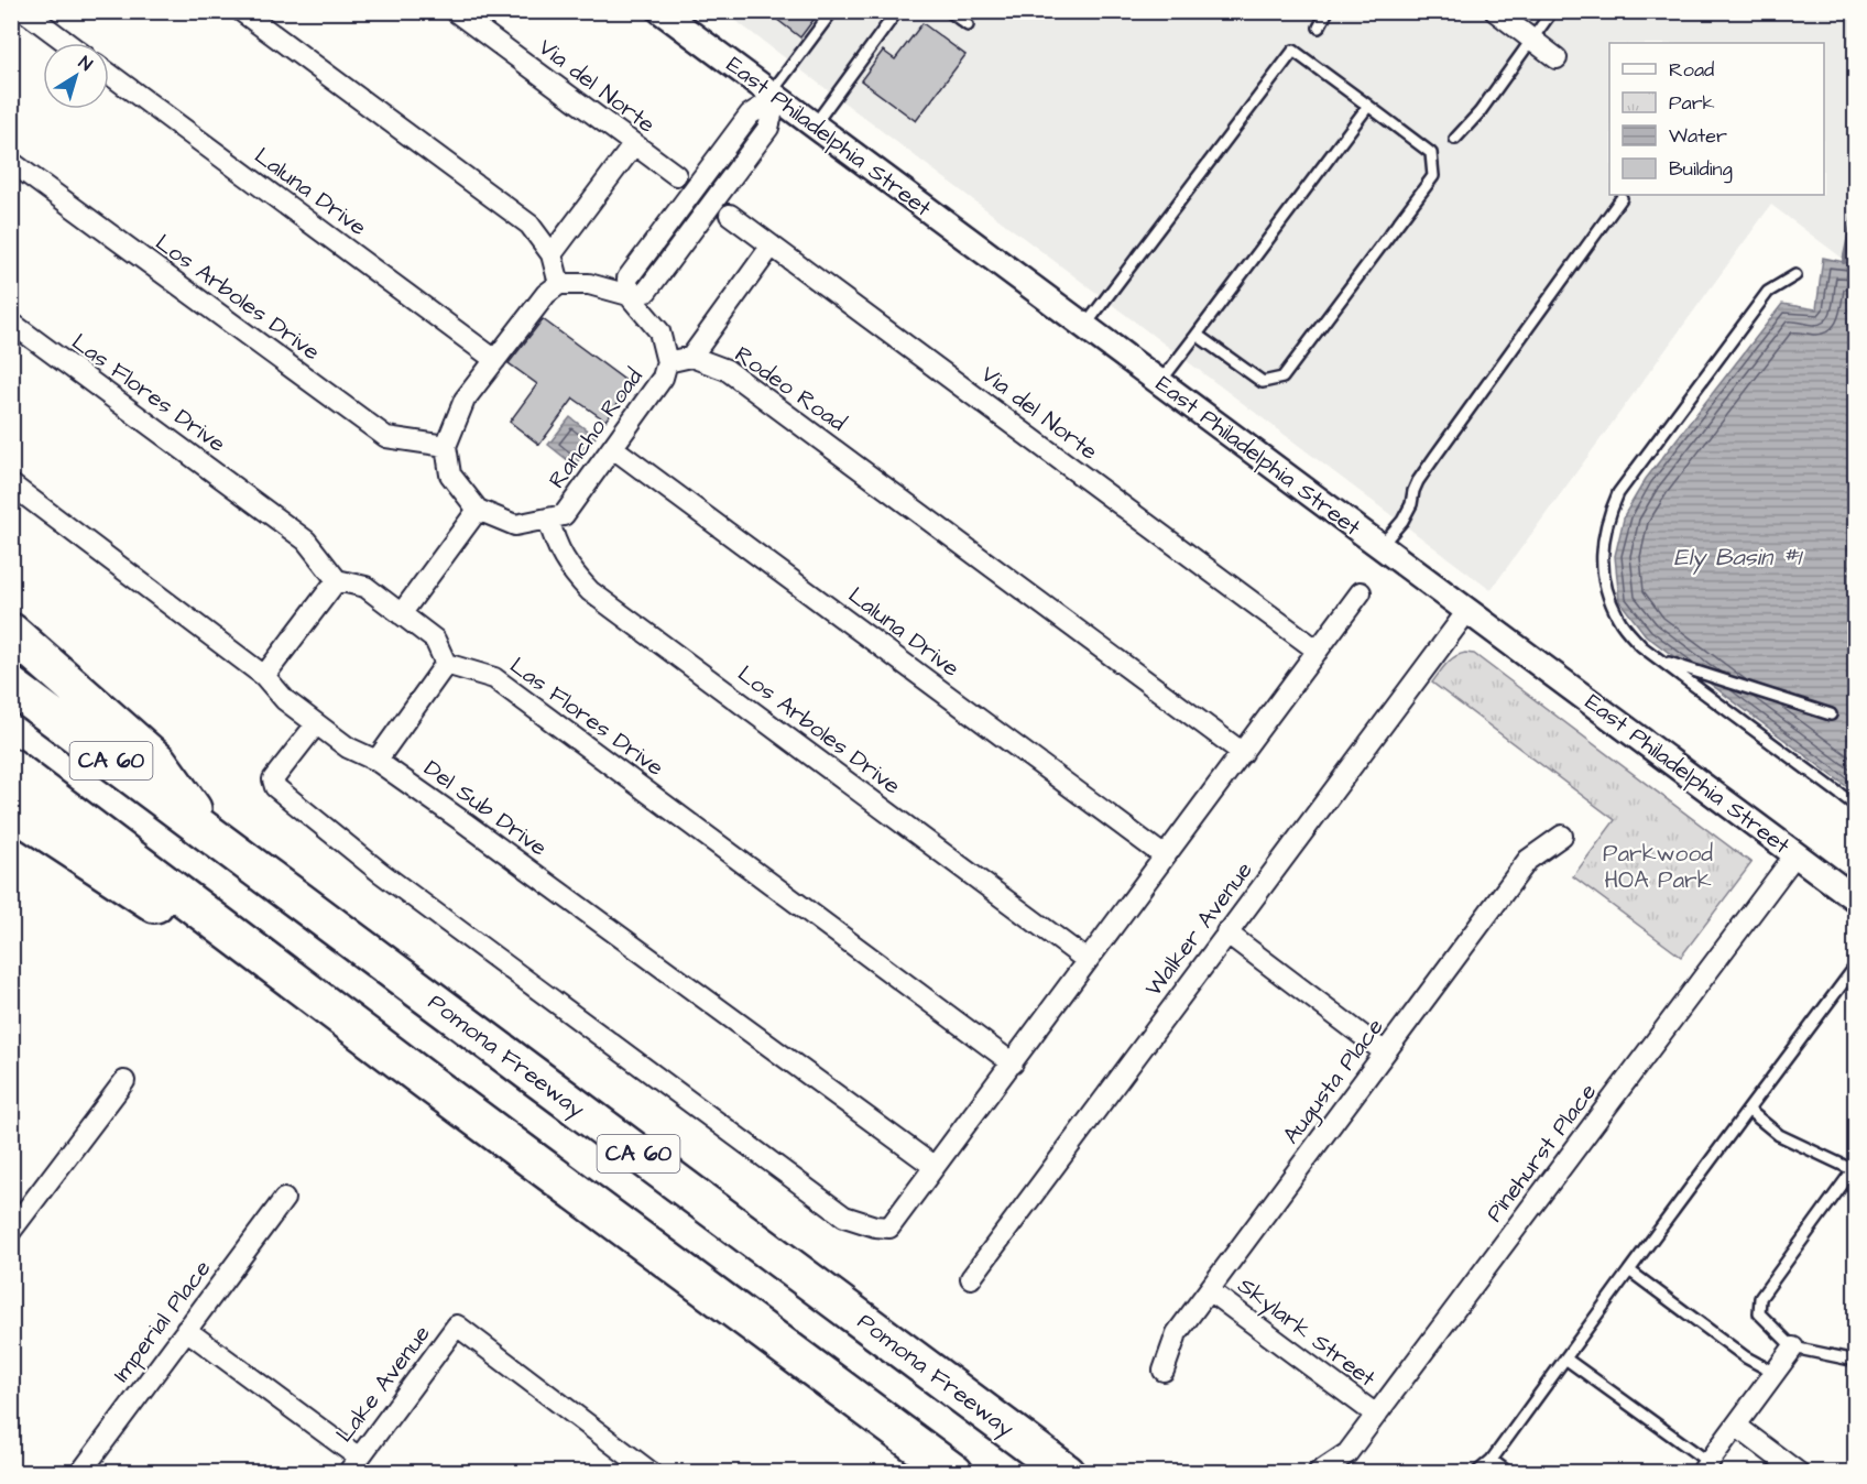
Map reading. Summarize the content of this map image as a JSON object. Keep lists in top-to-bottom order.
{
  "streets": {
    "highway": ["CA 60", "Pomona Freeway"],
    "street": [
      "Via del Norte",
      "East Philadelphia Street",
      "Laluna Drive",
      "Los Arboles Drive",
      "Rodeo Road",
      "Las Flores Drive",
      "Rancho Road",
      "Del Sub Drive",
      "Walker Avenue",
      "Augusta Place",
      "Pinehurst Place",
      "Imperial Place",
      "Skylark Street",
      "Lake Avenue"
    ]
  },
  "crossings": [
    ["East Philadelphia Street", "Walker Avenue"],
    ["East Philadelphia Street", "Pinehurst Place"],
    ["Laluna Drive", "Los Arboles Drive"],
    ["Laluna Drive", "Rancho Road"],
    ["Los Arboles Drive", "Rancho Road"],
    ["Augusta Place", "Skylark Street"],
    ["Pinehurst Place", "Skylark Street"]
  ],
  "water": ["Ely Basin #1"],
  "parks": ["Parkwood HOA Park"],
  "legend": [
    "Road",
    "Park",
    "Water",
    "Building"
  ],
  "north": "top right"
}
